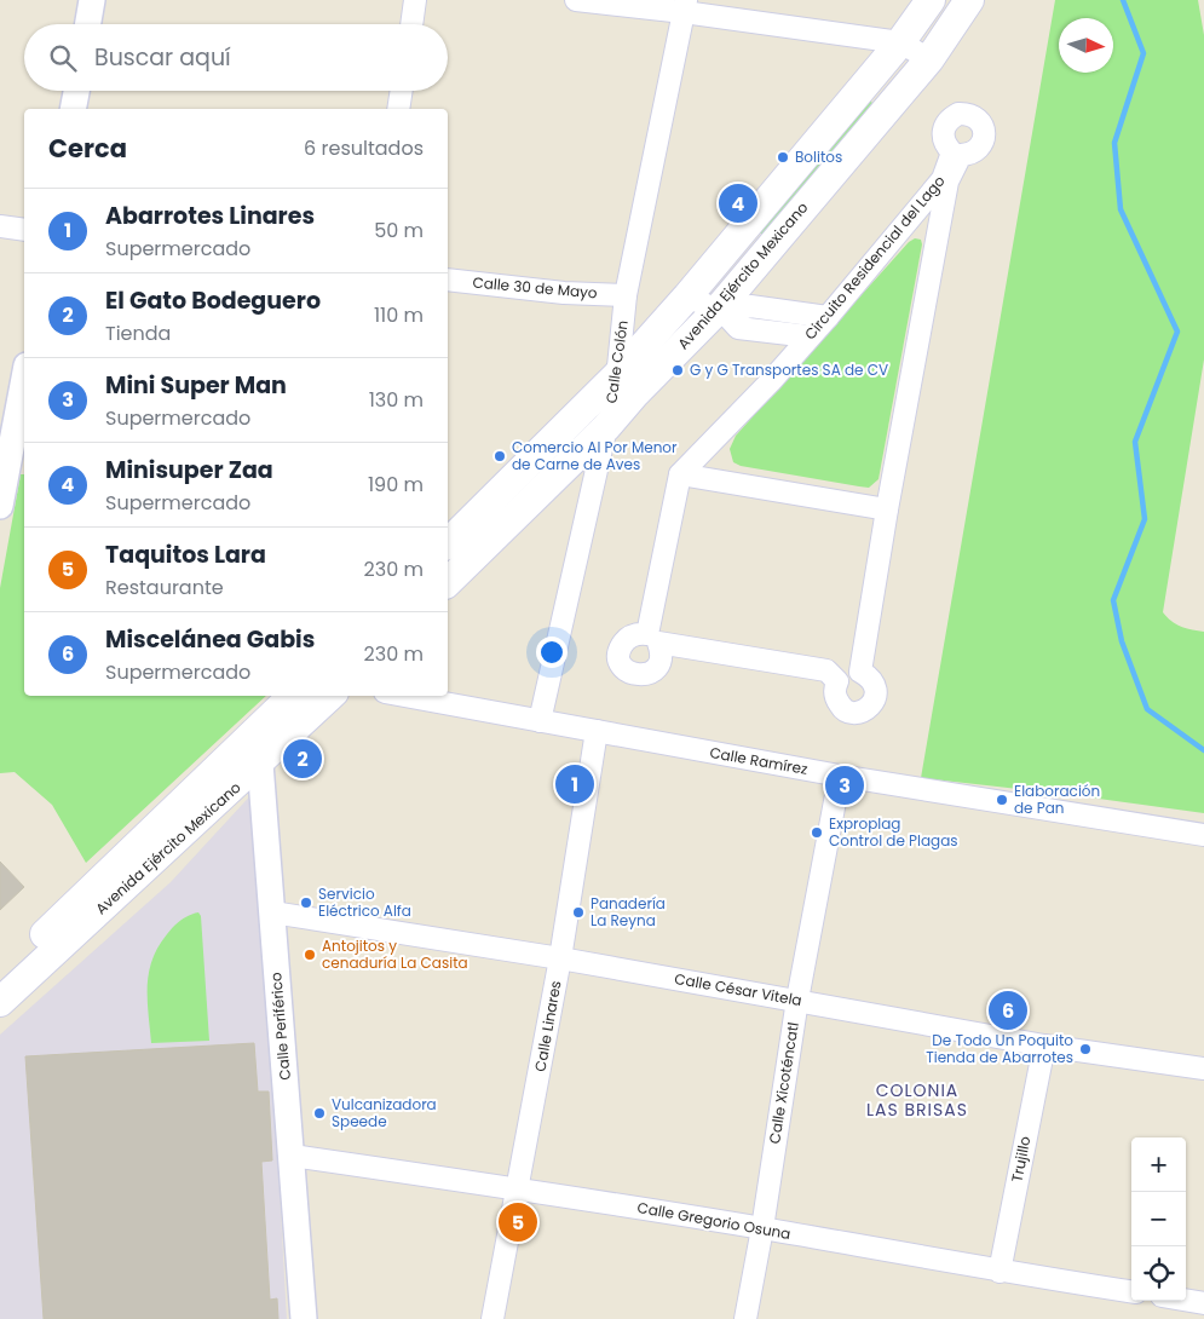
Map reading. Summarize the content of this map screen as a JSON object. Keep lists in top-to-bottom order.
{
  "streets": {
    "main road": ["Avenida Ejército Mexicano"],
    "street": [
      "Circuito Residencial del Lago",
      "Calle 30 de Mayo",
      "Calle Colón",
      "Calle Ramírez",
      "Calle César Vitela",
      "Calle Periférico",
      "Calle Linares",
      "Calle Xicoténcatl",
      "Trujillo",
      "Calle Gregorio Osuna"
    ]
  },
  "crossings": [
    ["Avenida Ejército Mexicano", "Calle Colón"],
    ["Avenida Ejército Mexicano", "Calle Periférico"],
    ["Calle 30 de Mayo", "Calle Colón"],
    ["Calle Colón", "Calle Ramírez"],
    ["Calle Ramírez", "Calle Linares"],
    ["Calle Ramírez", "Calle Xicoténcatl"],
    ["Calle César Vitela", "Calle Periférico"],
    ["Calle César Vitela", "Calle Linares"],
    ["Calle César Vitela", "Calle Xicoténcatl"],
    ["Calle César Vitela", "Trujillo"],
    ["Calle Periférico", "Calle Gregorio Osuna"],
    ["Calle Linares", "Calle Gregorio Osuna"],
    ["Calle Xicoténcatl", "Calle Gregorio Osuna"],
    ["Trujillo", "Calle Gregorio Osuna"]
  ],
  "districts": ["COLONIA LAS BRISAS"],
  "places": [
    "Bolitos",
    "G y G Transportes SA de CV",
    "Comercio Al Por Menor de Carne de Aves",
    "Elaboración de Pan",
    "Exproplag Control de Plagas",
    "Servicio Eléctrico Alfa",
    "Panadería La Reyna",
    "Antojitos y cenaduría La Casita",
    "De Todo Un Poquito Tienda de Abarrotes",
    "Vulcanizadora Speede"
  ],
  "north": "right",
  "page": {
    "search": "Buscar aquí",
    "heading": ["Cerca", "6 resultados"],
    "pins": [
      "4",
      "2",
      "1",
      "3",
      "6",
      "5"
    ],
    "list": [
      {
        "mark": "1",
        "name": "Abarrotes Linares",
        "note": "Supermercado",
        "value": "50 m"
      },
      {
        "mark": "2",
        "name": "El Gato Bodeguero",
        "note": "Tienda",
        "value": "110 m"
      },
      {
        "mark": "3",
        "name": "Mini Super Man",
        "note": "Supermercado",
        "value": "130 m"
      },
      {
        "mark": "4",
        "name": "Minisuper Zaa",
        "note": "Supermercado",
        "value": "190 m"
      },
      {
        "mark": "5",
        "name": "Taquitos Lara",
        "note": "Restaurante",
        "value": "230 m"
      },
      {
        "mark": "6",
        "name": "Miscelánea Gabis",
        "note": "Supermercado",
        "value": "230 m"
      }
    ],
    "map_buttons": ["+", "−"]
  }
}
